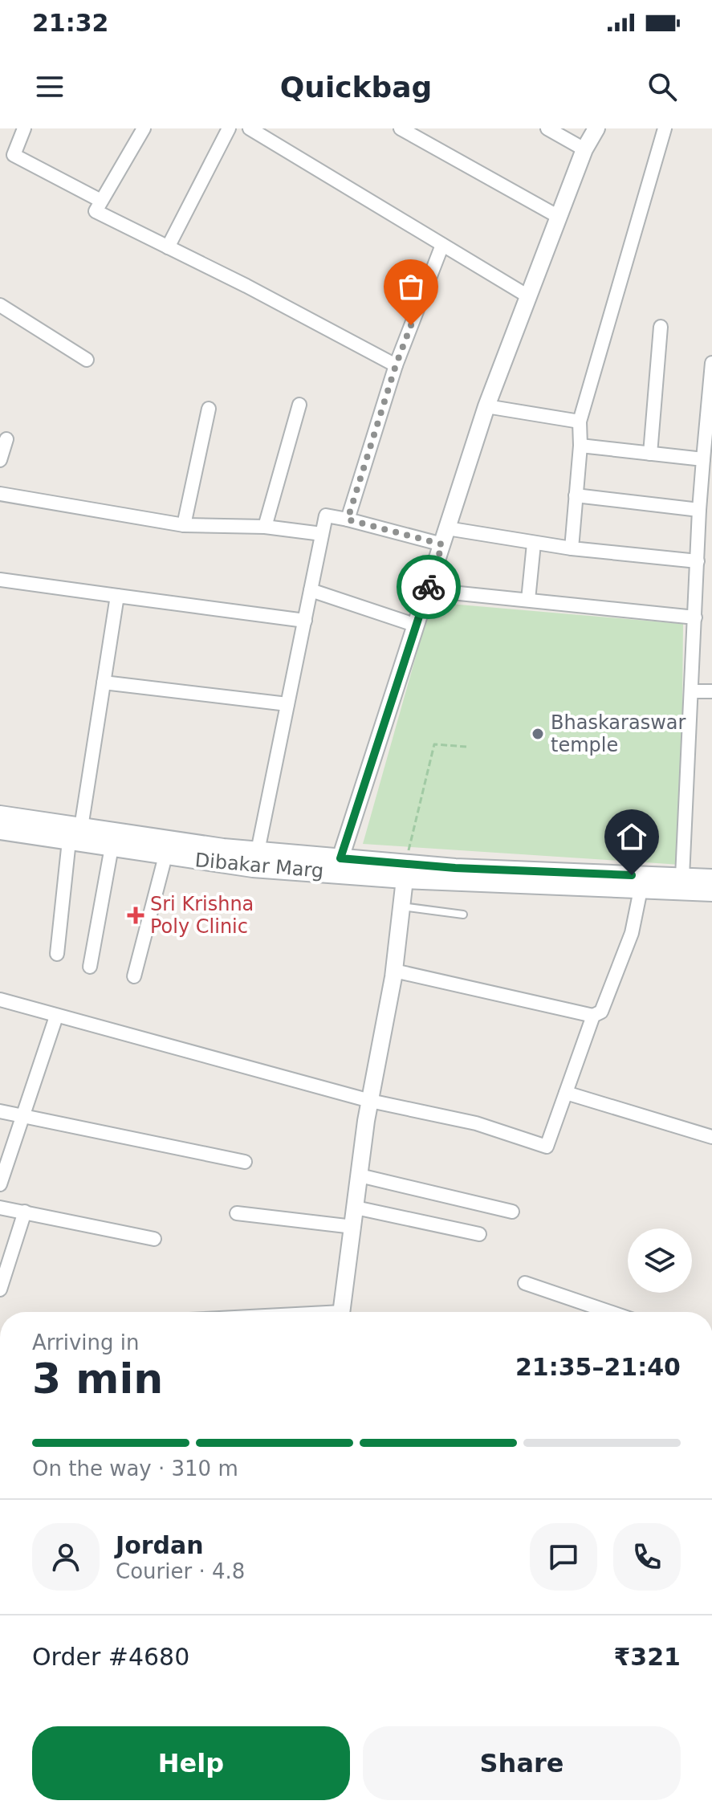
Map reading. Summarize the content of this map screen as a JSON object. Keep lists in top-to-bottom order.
{
  "streets": {
    "main road": ["Dibakar Marg"]
  },
  "places": {
    "other": ["Bhaskaraswar temple"],
    "health": ["Sri Krishna Poly Clinic"]
  },
  "page": {
    "status": "21:32",
    "header": "Quickbag",
    "heading": ["3 min", "Arriving in", "21:35–21:40"],
    "panel": [
      "Jordan",
      "Courier · 4.8",
      "Order #4680",
      "₹321"
    ],
    "bar": "On the way · 310 m",
    "buttons": ["Help", "Share"]
  }
}
